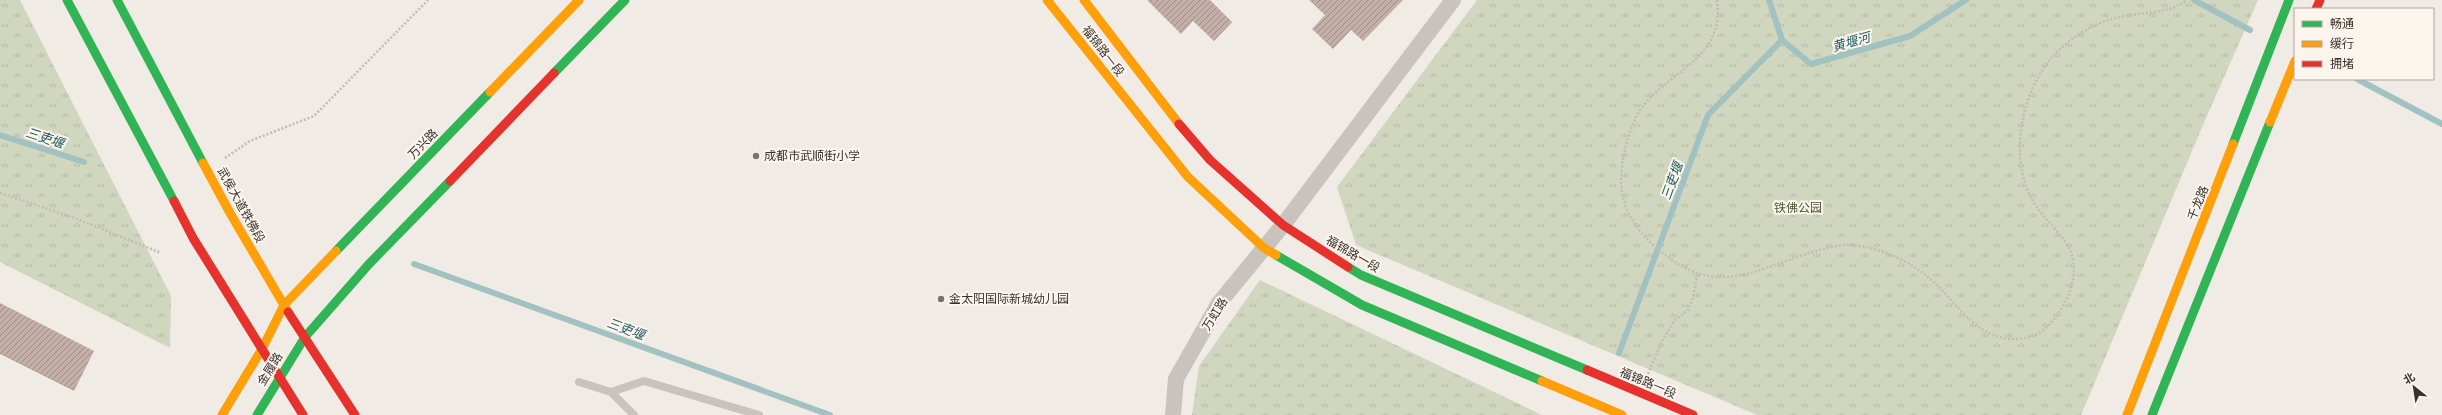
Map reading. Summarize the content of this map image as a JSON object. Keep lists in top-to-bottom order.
{
  "streets": {
    "street": [
      "福锦路一段",
      "万兴路",
      "千龙路",
      "武侯大道铁佛段",
      "万虹路",
      "金履路"
    ]
  },
  "crossings": [
    ["福锦路一段", "万虹路"],
    ["万兴路", "武侯大道铁佛段"],
    ["万兴路", "金履路"],
    ["武侯大道铁佛段", "金履路"]
  ],
  "water": ["黄堰河", "三吏堰"],
  "parks": ["铁佛公园"],
  "places": ["成都市武顺街小学", "金太阳国际新城幼儿园"],
  "legend": ["畅通", "缓行", "拥堵"],
  "north": "top left"
}
